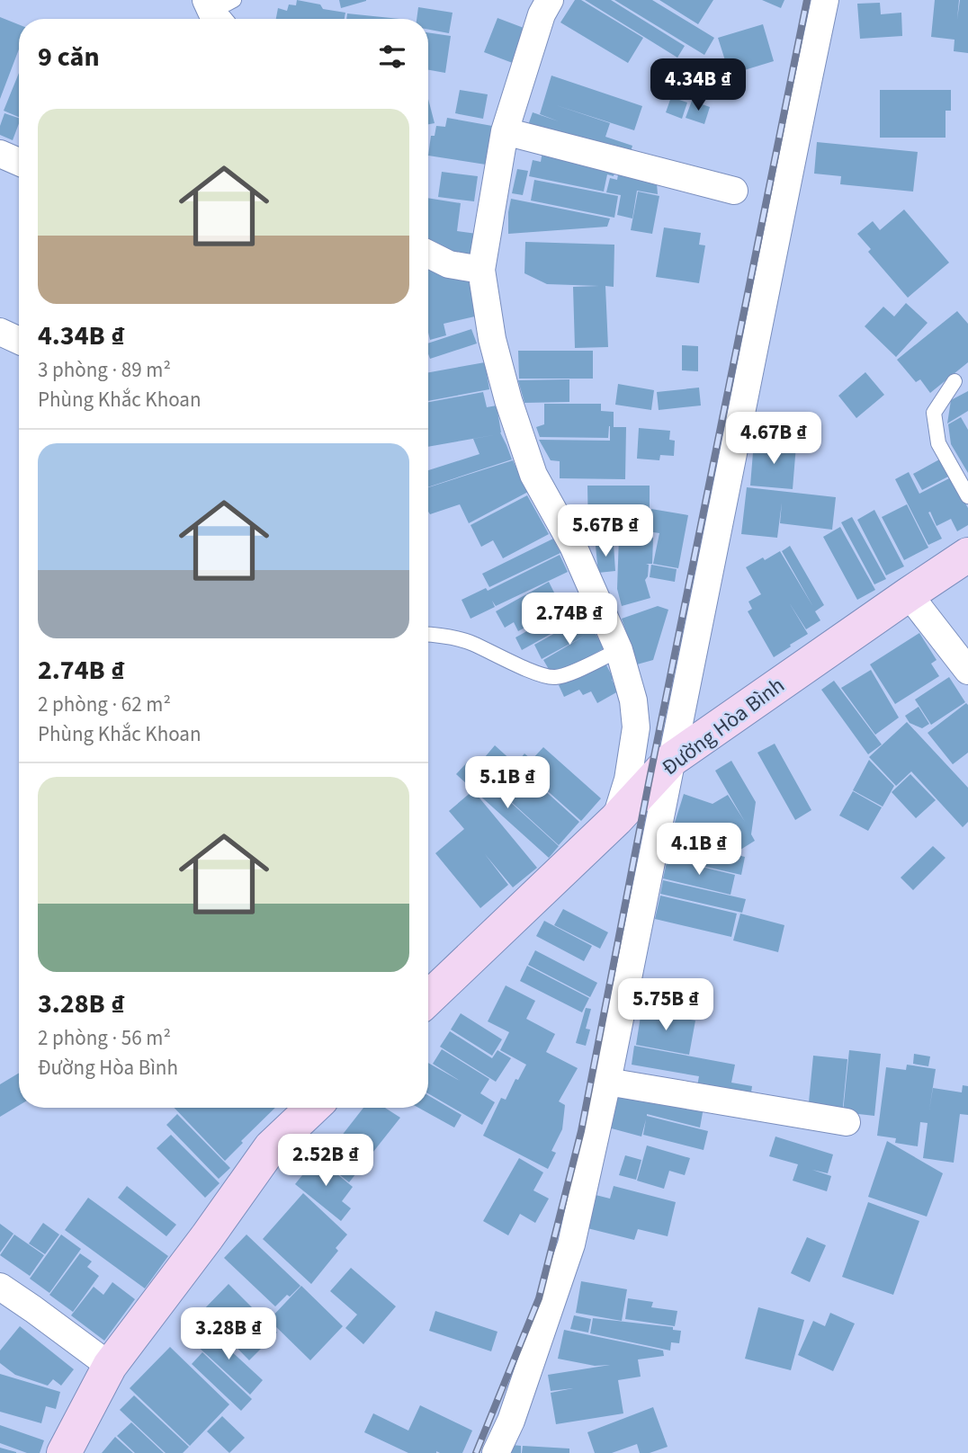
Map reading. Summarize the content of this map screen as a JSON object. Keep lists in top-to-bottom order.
{
  "streets": {
    "street": ["Đường Hòa Bình"]
  },
  "page": {
    "heading": "9 căn",
    "price": [
      "4.34B ₫",
      "4.67B ₫",
      "5.67B ₫",
      "2.74B ₫",
      "5.1B ₫",
      "4.1B ₫",
      "5.75B ₫",
      "2.52B ₫",
      "3.28B ₫"
    ],
    "list": [
      {
        "name": "4.34B ₫",
        "note": "3 phòng · 89 m² · Phùng Khắc Khoan"
      },
      {
        "name": "2.74B ₫",
        "note": "2 phòng · 62 m² · Phùng Khắc Khoan"
      },
      {
        "name": "3.28B ₫",
        "note": "2 phòng · 56 m² · Đường Hòa Bình"
      }
    ]
  }
}
